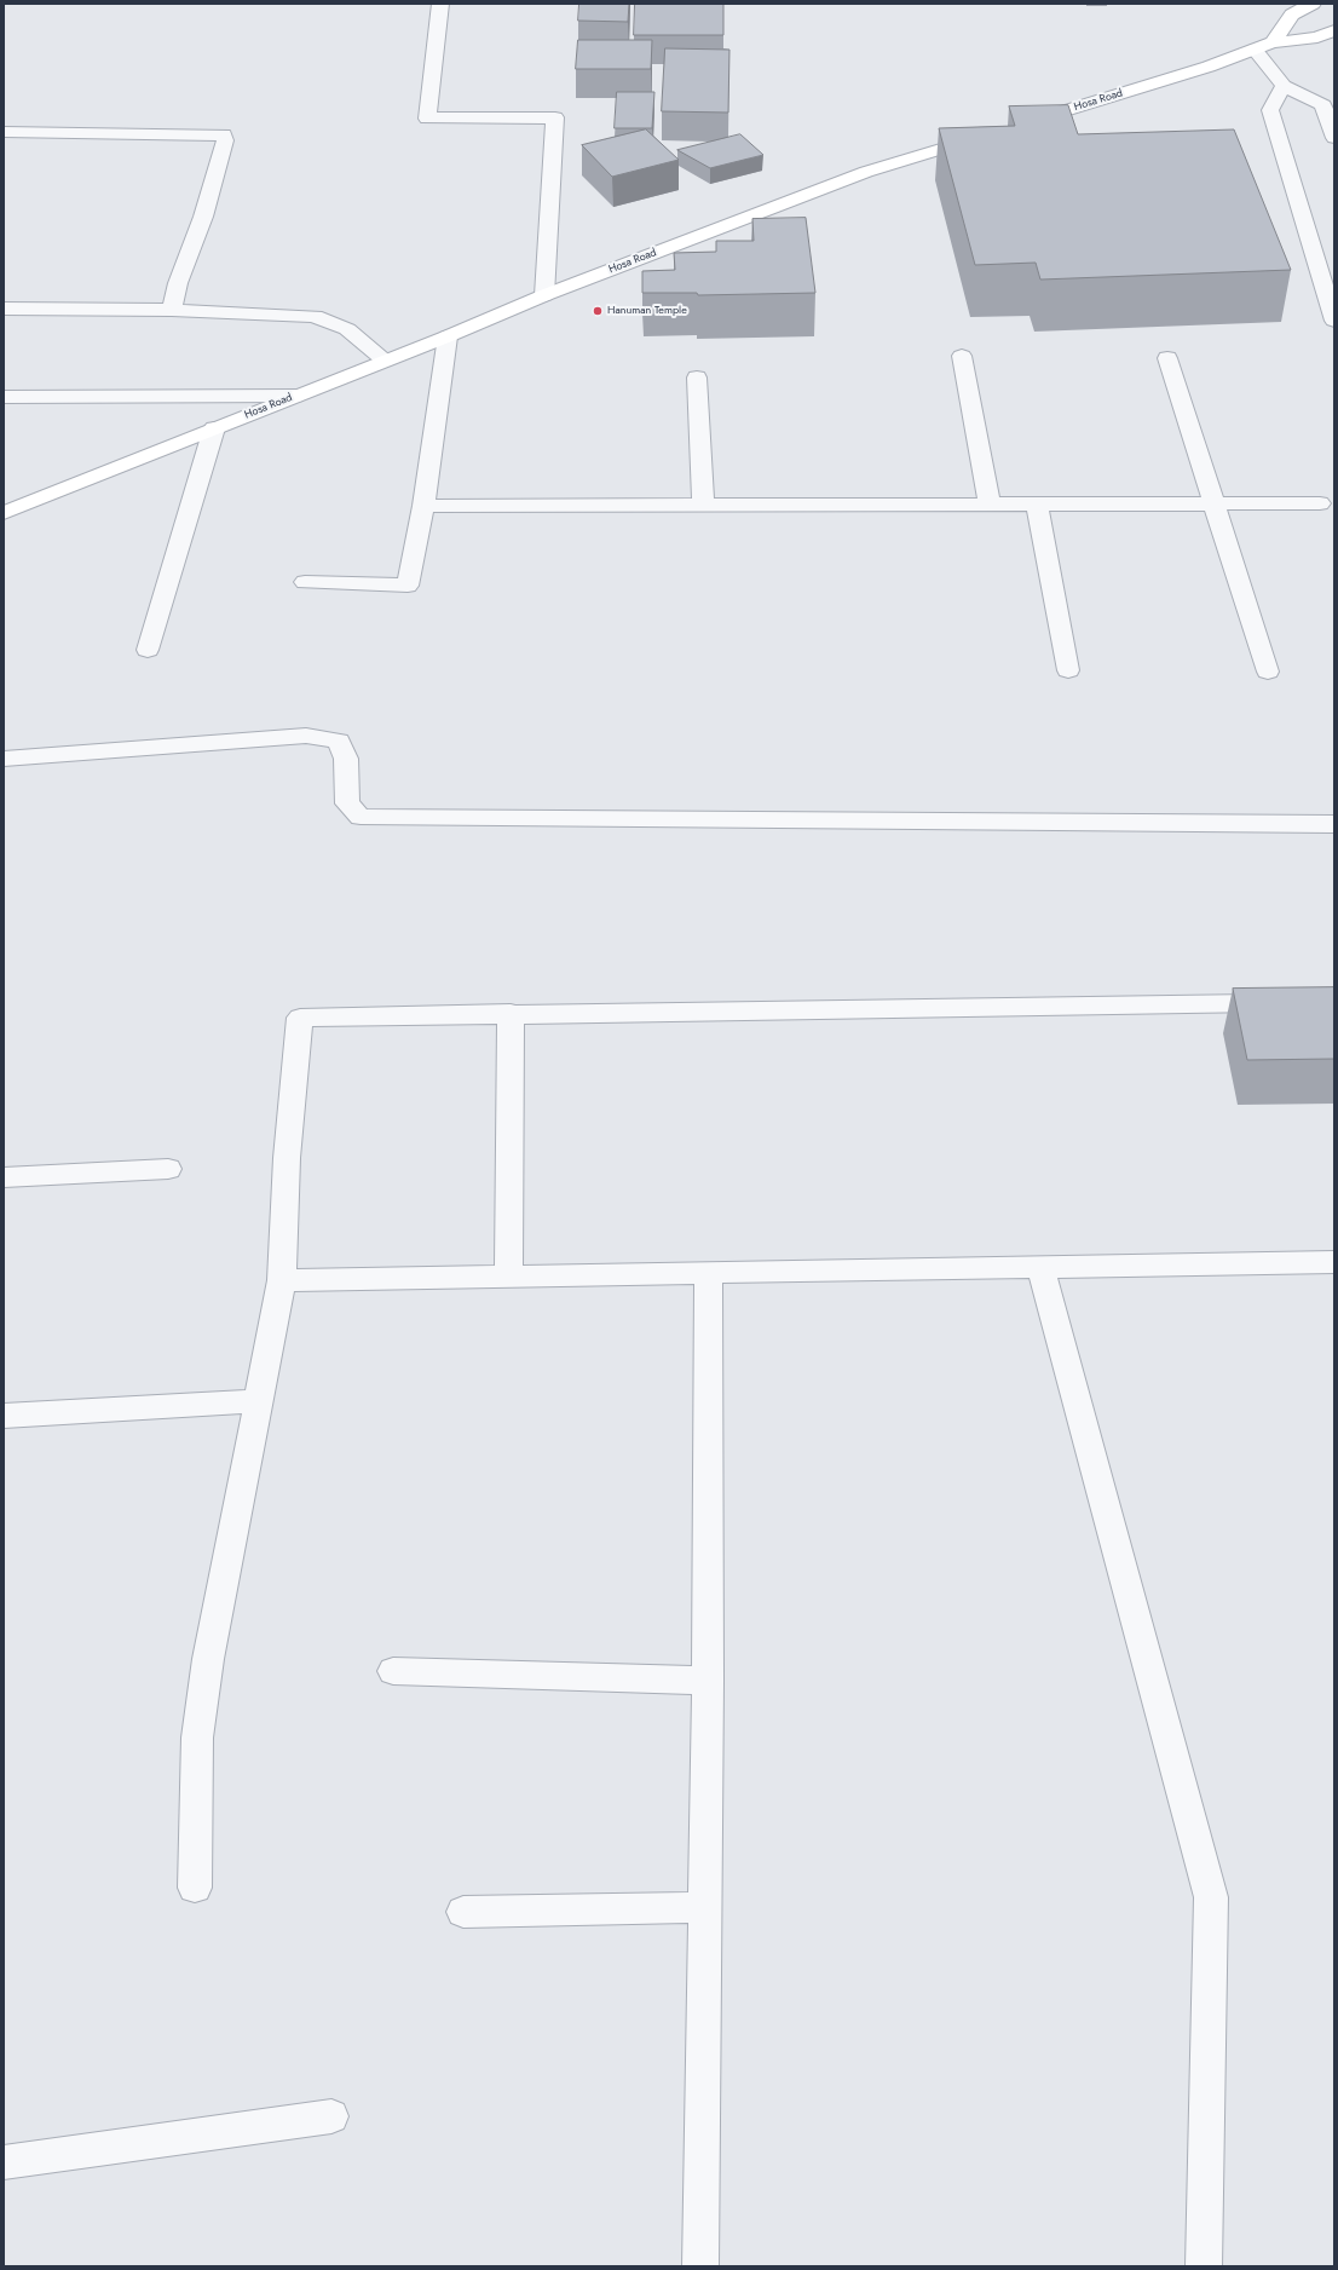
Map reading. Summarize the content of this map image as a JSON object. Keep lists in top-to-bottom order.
{
  "streets": {
    "main road": ["Hosa Road"]
  },
  "places": ["Hanuman Temple"]
}
